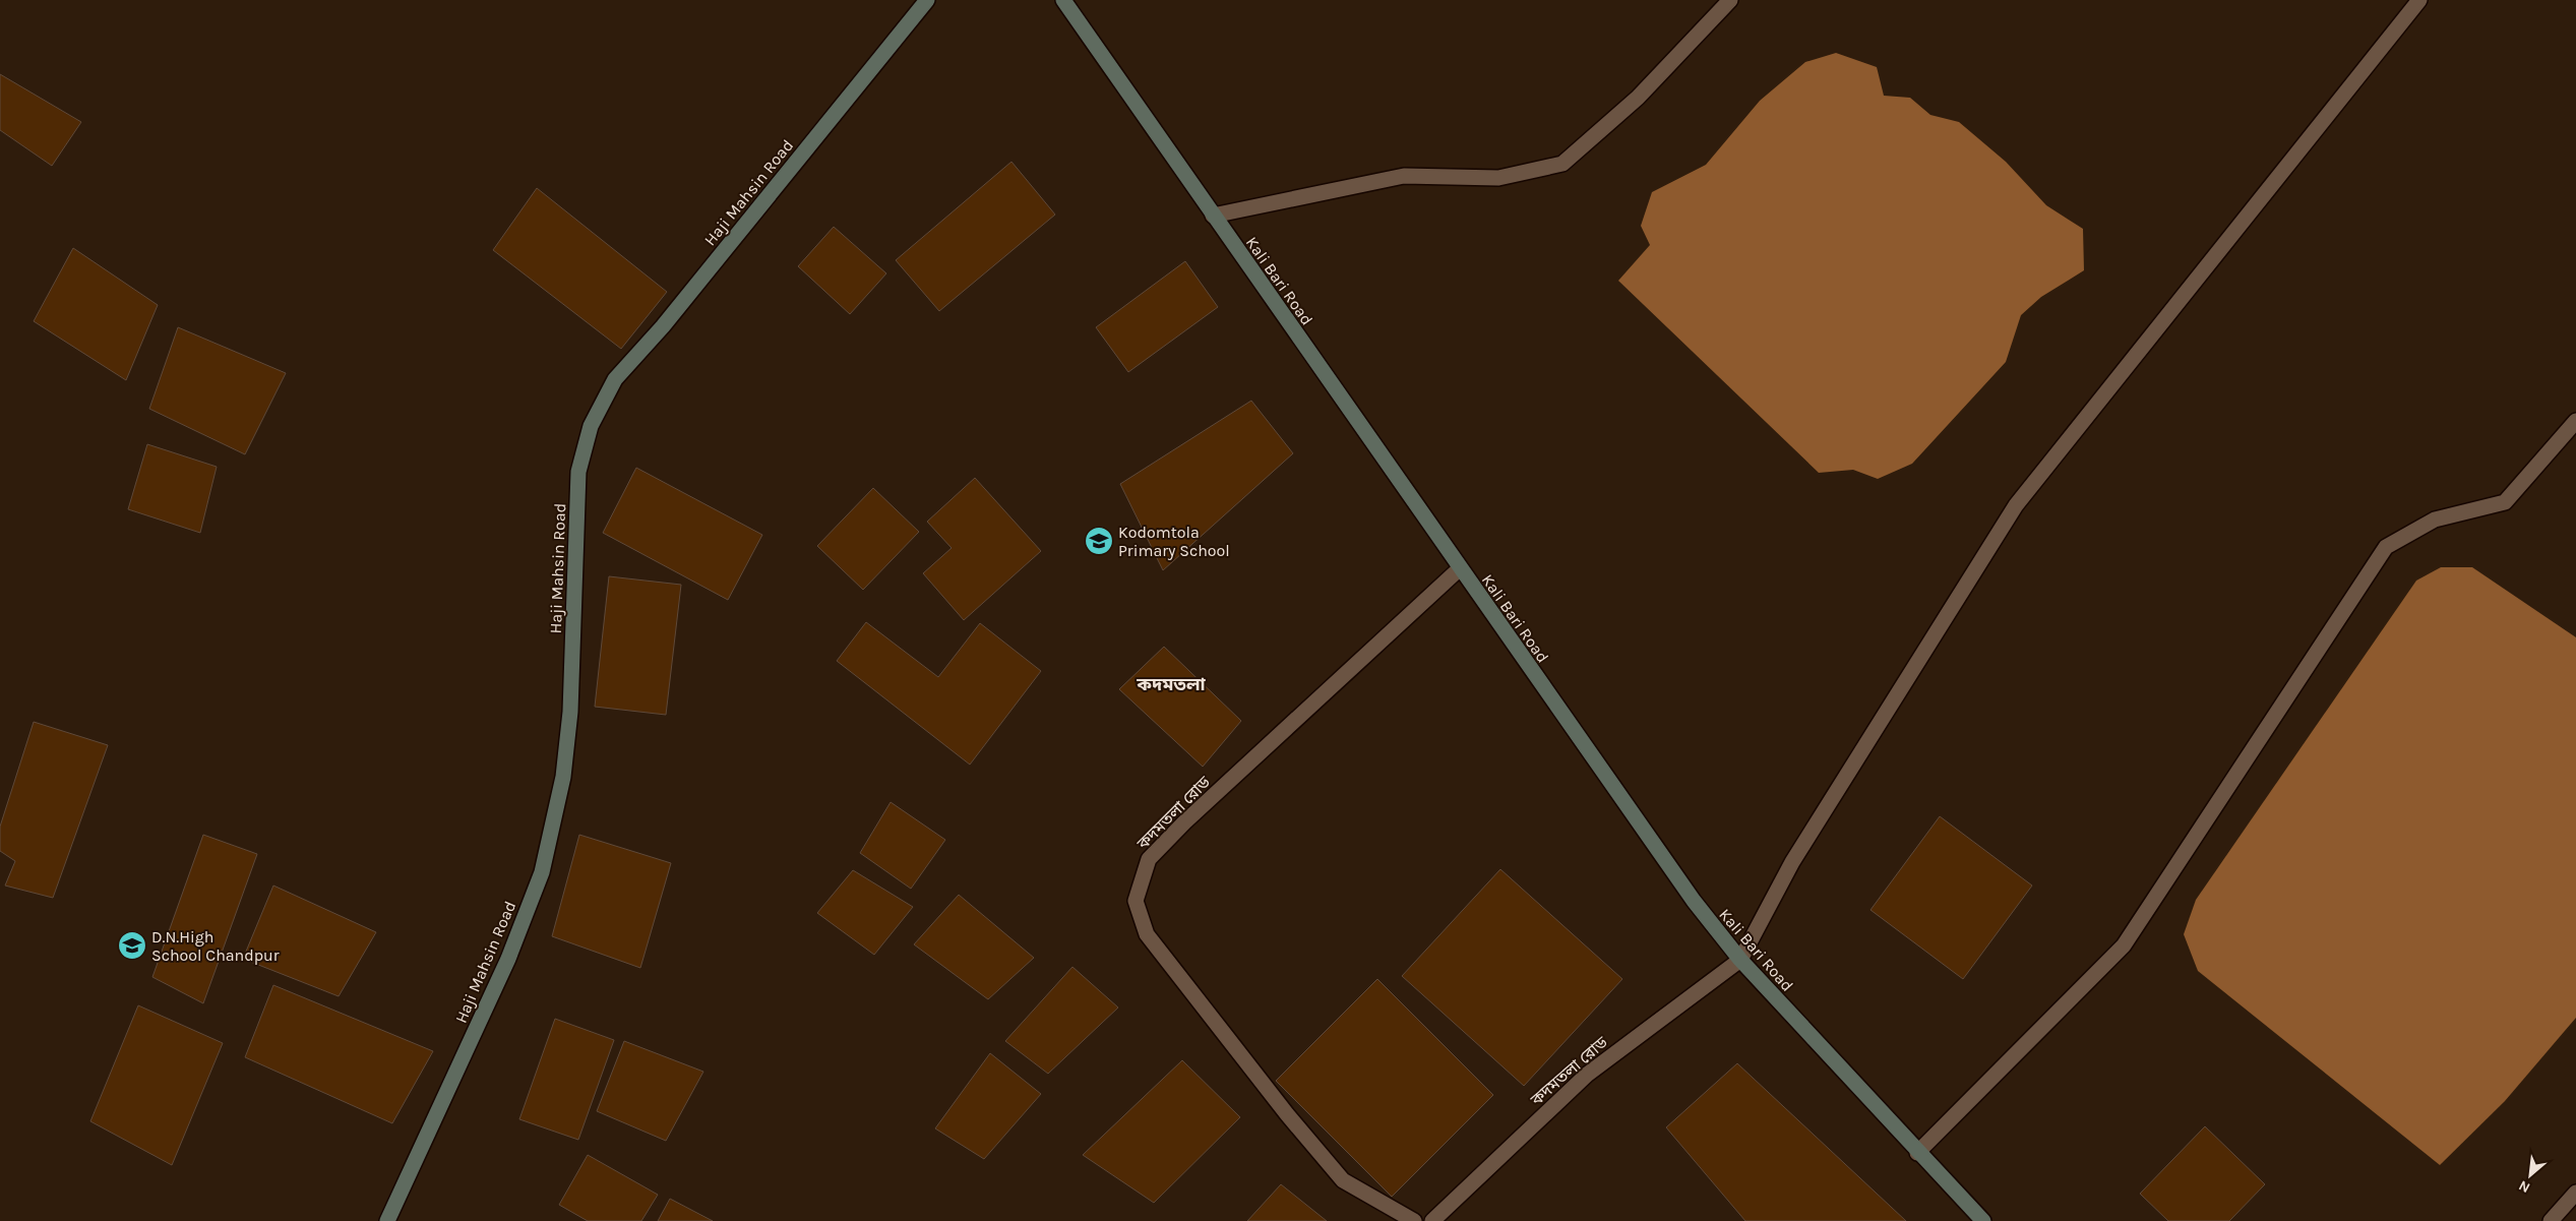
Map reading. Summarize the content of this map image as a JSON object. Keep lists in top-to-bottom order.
{
  "streets": {
    "main road": ["Haji Mahsin Road", "Kali Bari Road"],
    "street": ["কদমতলা রোড"]
  },
  "crossings": [
    ["Kali Bari Road", "কদমতলা রোড"]
  ],
  "districts": ["কদমতলা"],
  "places": {
    "school or university": ["Kodomtola Primary School", "D.N.High School Chandpur"]
  },
  "north": "bottom left"
}
